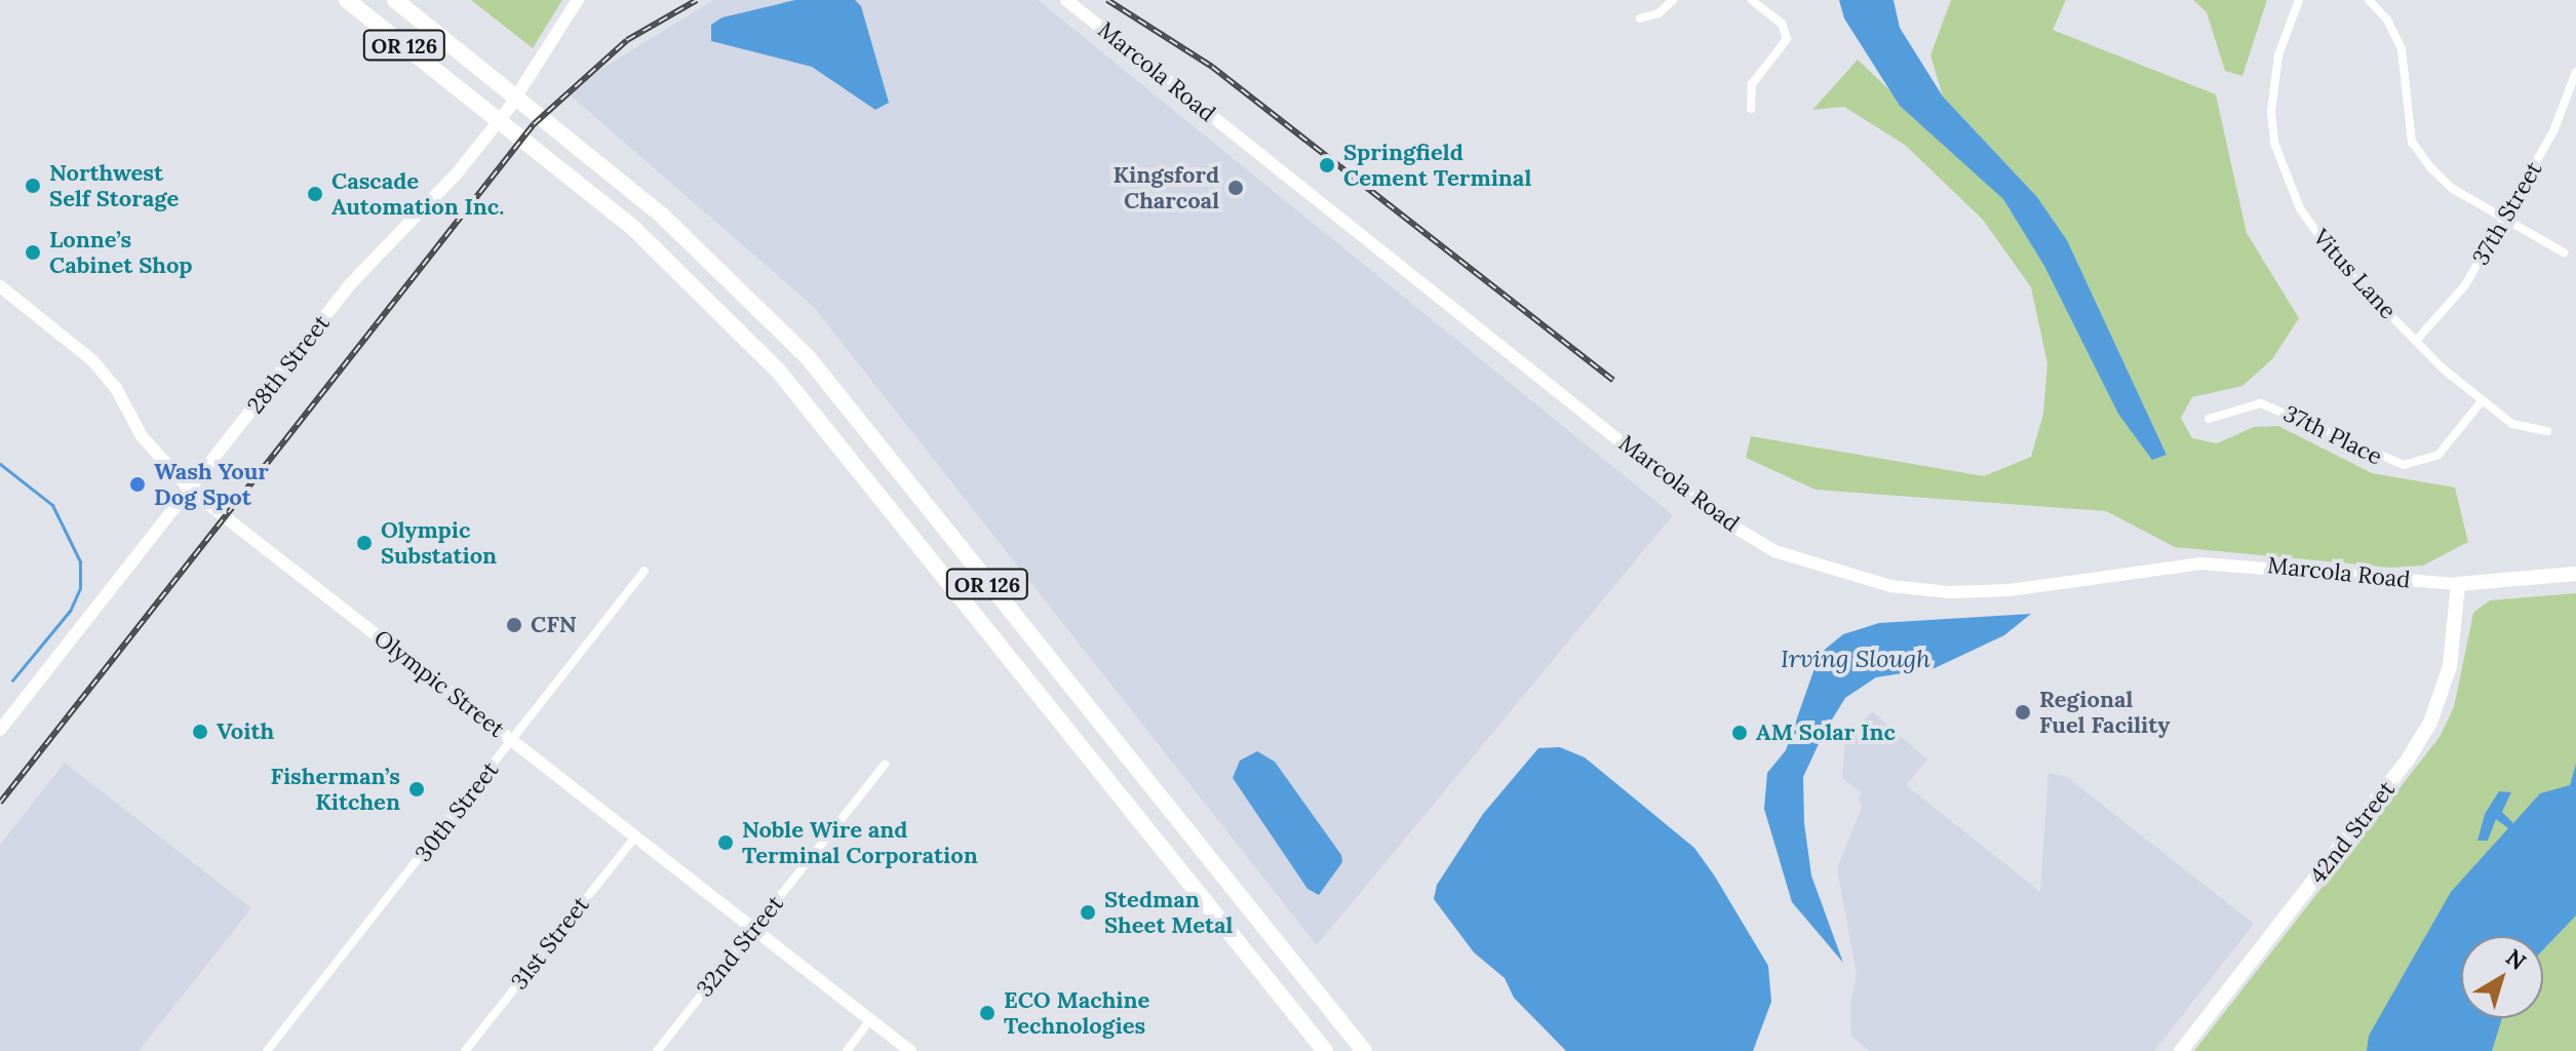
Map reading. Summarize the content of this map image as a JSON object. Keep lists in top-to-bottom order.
{
  "streets": {
    "highway": ["OR 126"],
    "main road": [
      "Marcola Road",
      "28th Street",
      "Olympic Street",
      "42nd Street"
    ],
    "street": [
      "37th Street",
      "Vitus Lane",
      "37th Place",
      "30th Street",
      "31st Street",
      "32nd Street"
    ]
  },
  "crossings": [
    ["Marcola Road", "42nd Street"],
    ["37th Street", "Vitus Lane"],
    ["Vitus Lane", "37th Place"],
    ["28th Street", "Olympic Street"],
    ["Olympic Street", "30th Street"],
    ["Olympic Street", "31st Street"],
    ["Olympic Street", "32nd Street"]
  ],
  "water": ["Irving Slough"],
  "places": [
    "Springfield Cement Terminal",
    "Northwest Self Storage",
    "Kingsford Charcoal",
    "Cascade Automation Inc.",
    "Lonne’s Cabinet Shop",
    "Wash Your Dog Spot",
    "Olympic Substation",
    "CFN",
    "Regional Fuel Facility",
    "Voith",
    "AM Solar Inc",
    "Fisherman’s Kitchen",
    "Noble Wire and Terminal Corporation",
    "Stedman Sheet Metal",
    "ECO Machine Technologies"
  ],
  "north": "top right"
}
